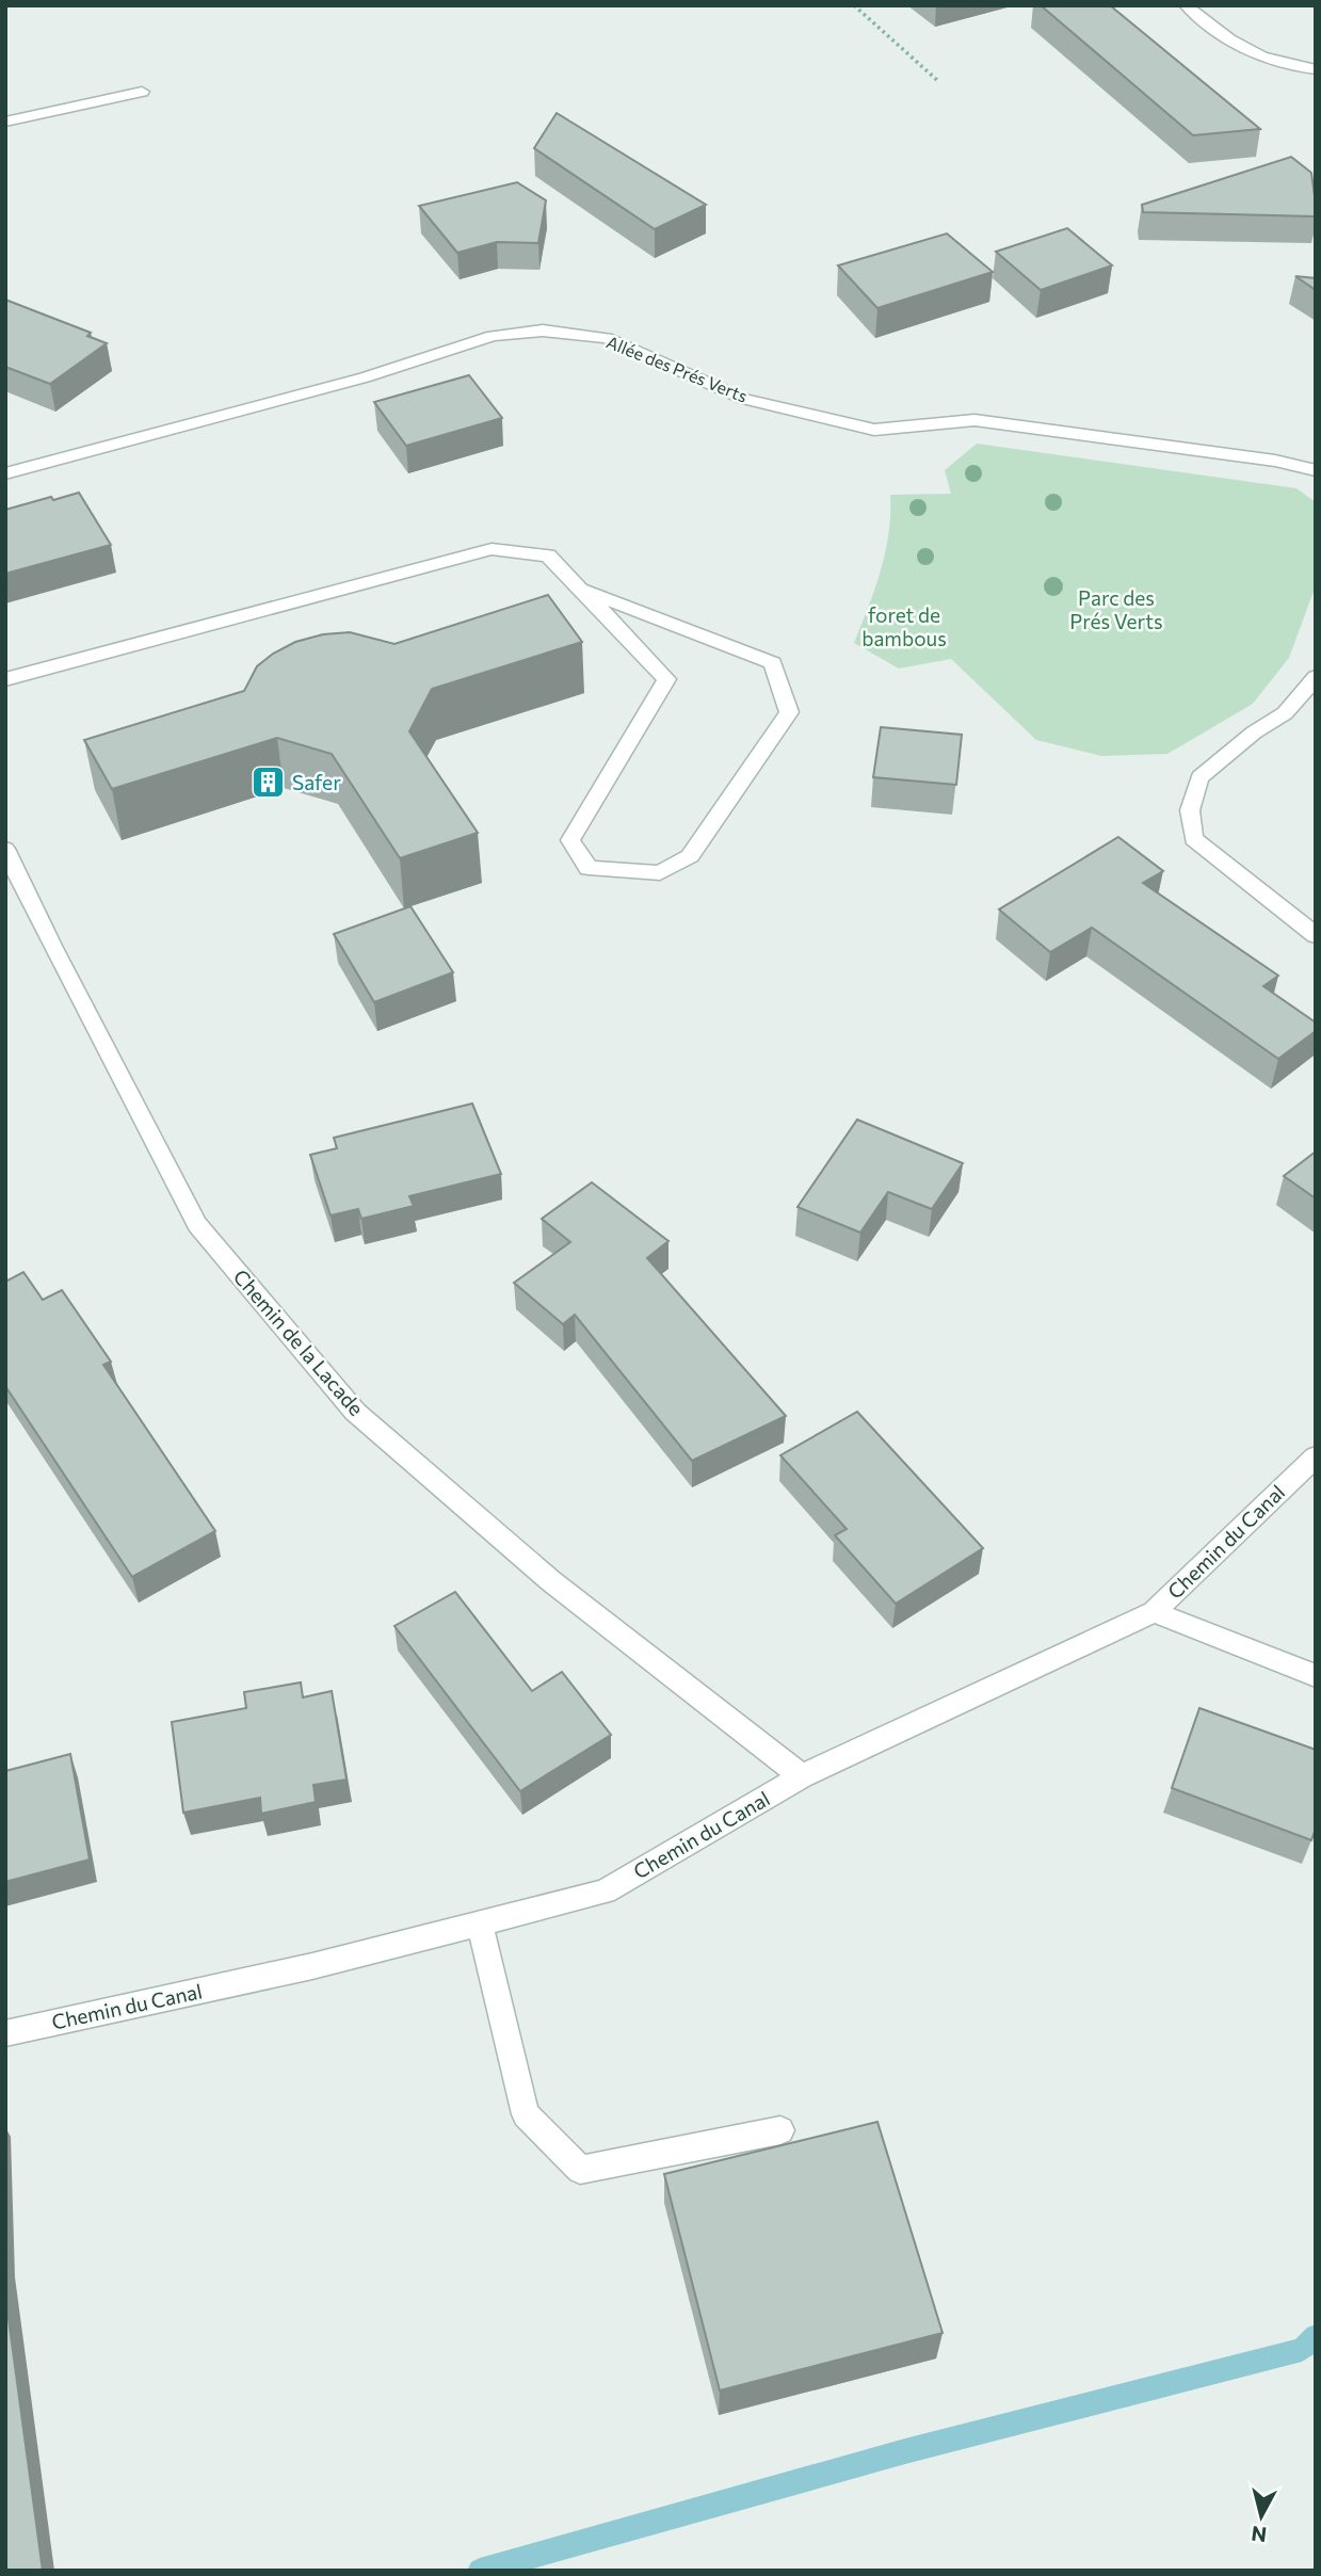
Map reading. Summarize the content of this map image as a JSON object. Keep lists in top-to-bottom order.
{
  "streets": {
    "street": ["Allée des Prés Verts", "Chemin de la Lacade", "Chemin du Canal"]
  },
  "crossings": [
    ["Chemin de la Lacade", "Chemin du Canal"]
  ],
  "parks": ["Parc des Prés Verts", "foret de bambous"],
  "places": {
    "building": ["Safer"]
  },
  "north": "bottom"
}
